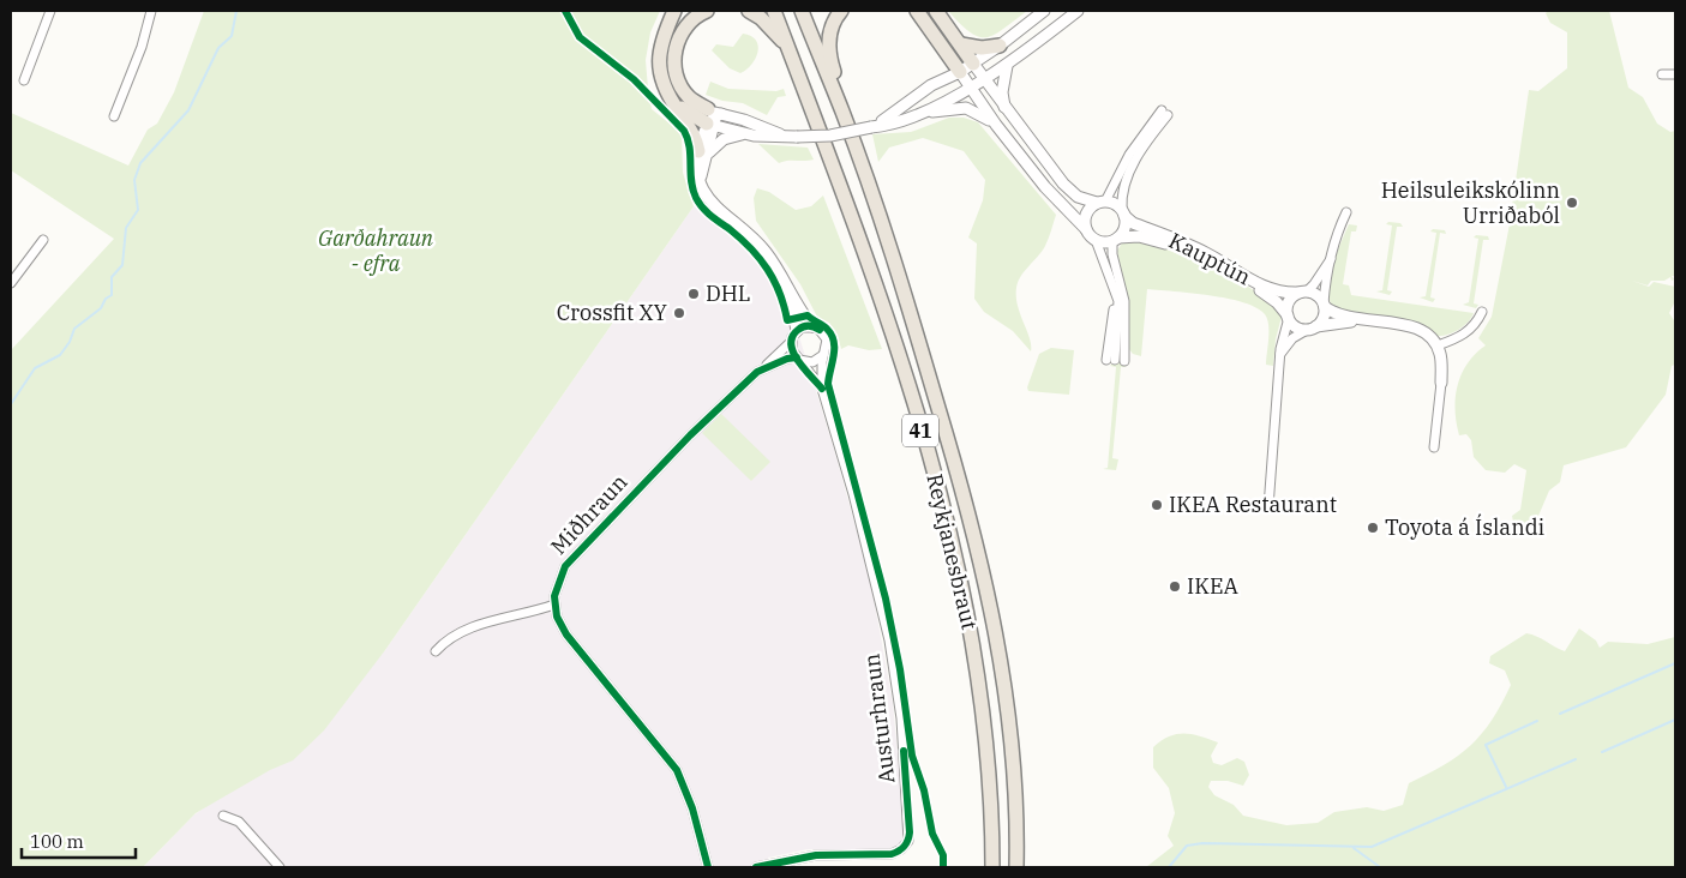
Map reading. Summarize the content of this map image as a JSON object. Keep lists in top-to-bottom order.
{
  "streets": {
    "highway": ["41", "Reykjanesbraut"],
    "street": ["Kauptún", "Miðhraun", "Austurhraun"]
  },
  "crossings": [
    ["Miðhraun", "Austurhraun"]
  ],
  "parks": ["Garðahraun - efra"],
  "places": [
    "Heilsuleikskólinn Urriðaból",
    "DHL",
    "Crossfit XY",
    "IKEA Restaurant",
    "Toyota á Íslandi",
    "IKEA"
  ],
  "scale_bar": "100 m"
}
